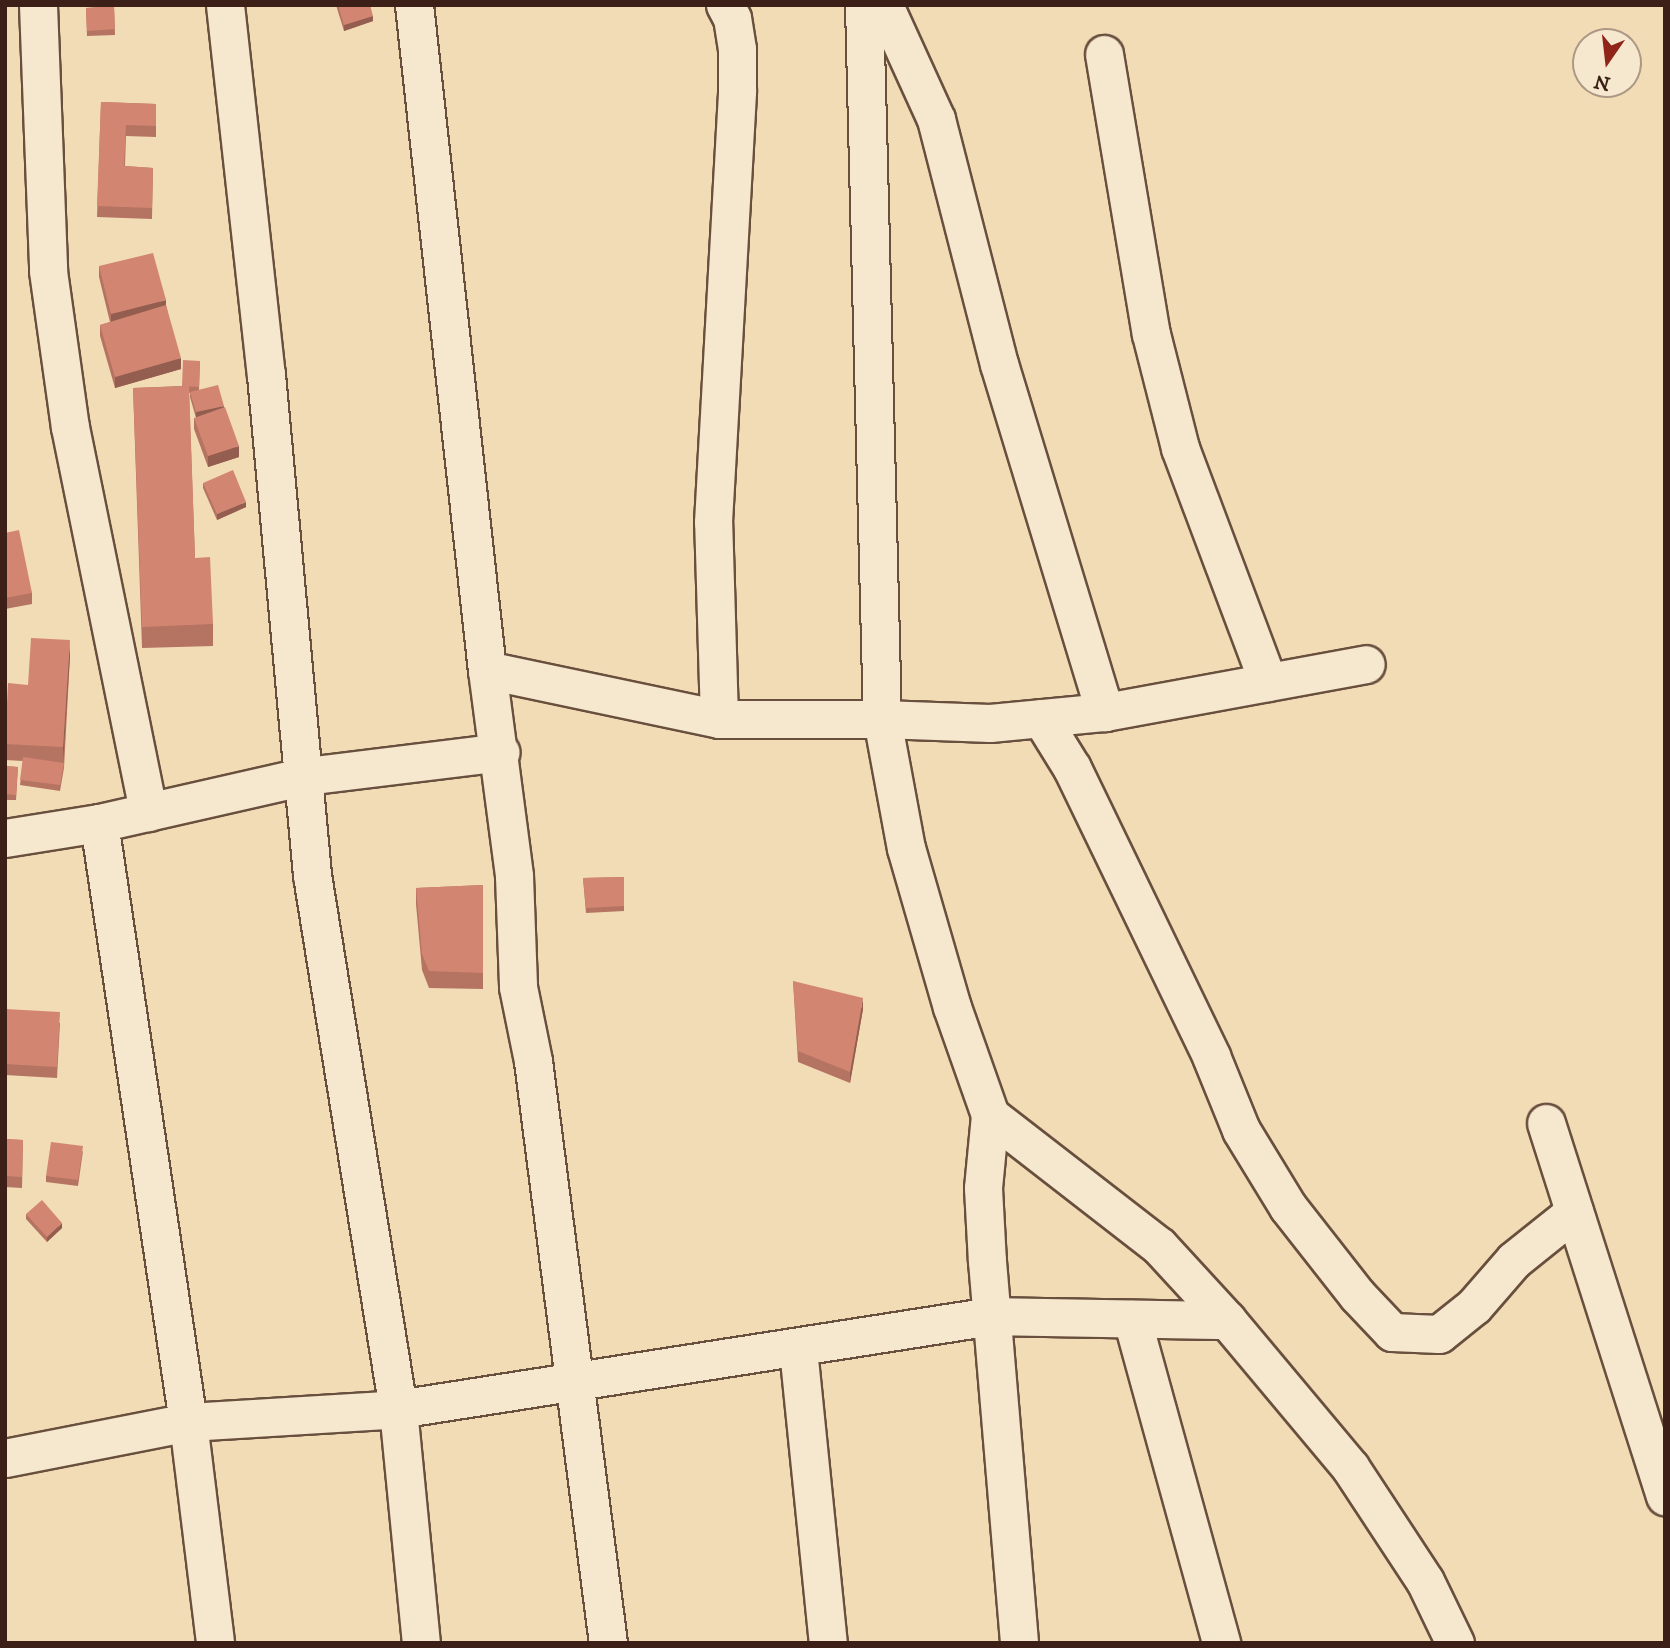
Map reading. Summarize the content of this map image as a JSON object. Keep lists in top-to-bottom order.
{
  "north": "bottom"
}
